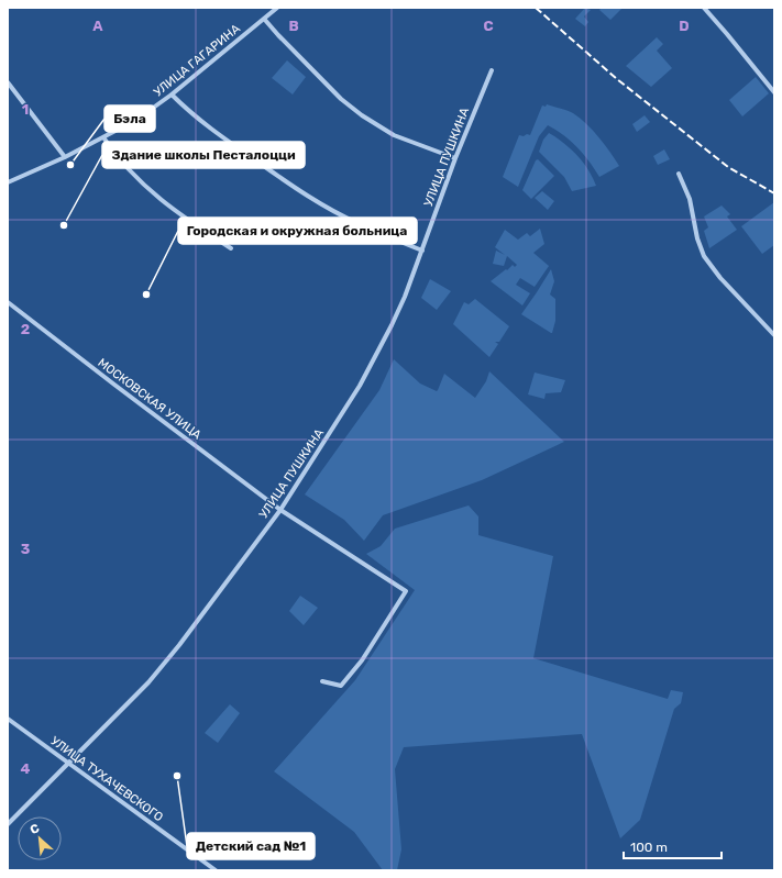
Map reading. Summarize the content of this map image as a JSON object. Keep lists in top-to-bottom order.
{
  "streets": {
    "street": [
      "УЛИЦА ГАГАРИНА",
      "УЛИЦА ПУШКИНА",
      "МОСКОВСКАЯ УЛИЦА",
      "УЛИЦА ТУХАЧЕВСКОГО"
    ]
  },
  "crossings": [
    ["УЛИЦА ПУШКИНА", "МОСКОВСКАЯ УЛИЦА"],
    ["УЛИЦА ПУШКИНА", "УЛИЦА ТУХАЧЕВСКОГО"]
  ],
  "places": [
    "Бэла",
    "Здание школы Песталоцци",
    "Городская и окружная больница",
    "Детский сад №1"
  ],
  "scale_bar": "100 m",
  "north": "top left",
  "grid": {
    "columns": [
      "A",
      "B",
      "C",
      "D"
    ],
    "rows": [
      "1",
      "2",
      "3",
      "4"
    ]
  }
}
